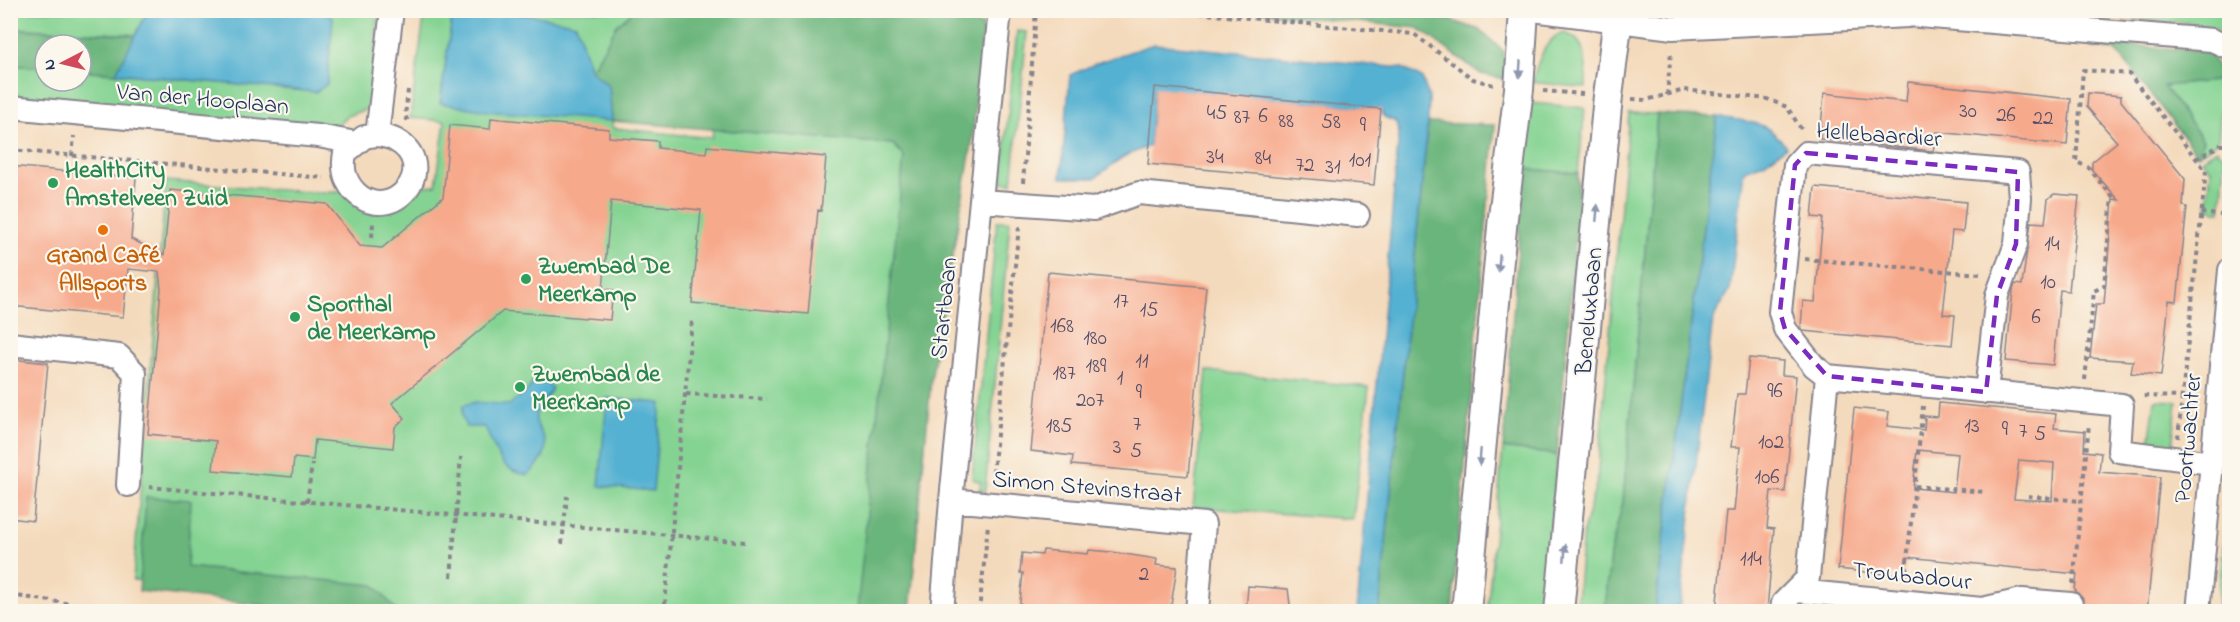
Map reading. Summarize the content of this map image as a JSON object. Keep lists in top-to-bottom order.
{
  "streets": {
    "main road": ["Beneluxbaan"],
    "street": [
      "Van der Hooplaan",
      "Hellebaardier",
      "Startbaan",
      "Poortwachter",
      "Simon Stevinstraat",
      "Troubadour"
    ]
  },
  "crossings": [
    ["Startbaan", "Simon Stevinstraat"]
  ],
  "places": [
    "HealthCity Amstelveen Zuid",
    "Grand Café Allsports",
    "Zwembad De Meerkamp",
    "Sporthal de Meerkamp",
    "Zwembad de Meerkamp"
  ],
  "house_numbers": [
    "30",
    "45",
    "26",
    "6",
    "87",
    "22",
    "88",
    "58",
    "9",
    "34",
    "84",
    "101",
    "72",
    "31",
    "14",
    "10",
    "17",
    "15",
    "6",
    "168",
    "180",
    "11",
    "189",
    "187",
    "1",
    "96",
    "9",
    "207",
    "7",
    "185",
    "13",
    "9",
    "7",
    "5",
    "102",
    "3",
    "5",
    "106",
    "114",
    "2"
  ],
  "north": "left"
}
